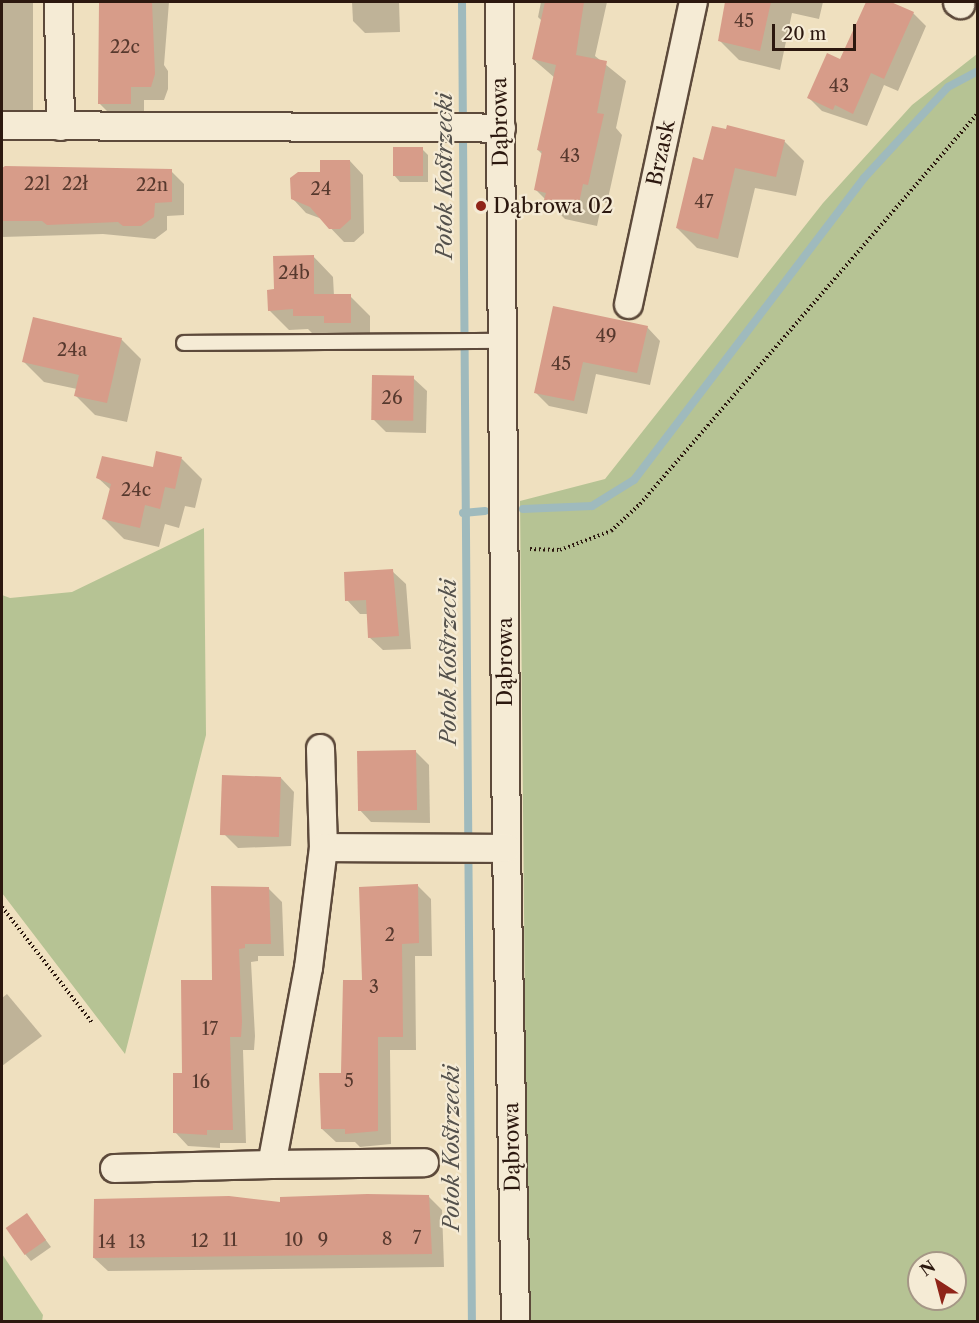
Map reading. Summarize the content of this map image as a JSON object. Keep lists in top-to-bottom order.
{
  "streets": {
    "street": ["Dąbrowa", "Brzask"]
  },
  "water": ["Potok Kostrzecki"],
  "places": ["Dąbrowa 02"],
  "house_numbers": [
    "45",
    "22c",
    "43",
    "43",
    "22l",
    "22ł",
    "22n",
    "24",
    "47",
    "24b",
    "49",
    "24a",
    "45",
    "26",
    "24c",
    "2",
    "3",
    "17",
    "5",
    "16",
    "7",
    "8",
    "11",
    "10",
    "9",
    "12",
    "14",
    "13"
  ],
  "scale_bar": "20 m",
  "north": "top left"
}
